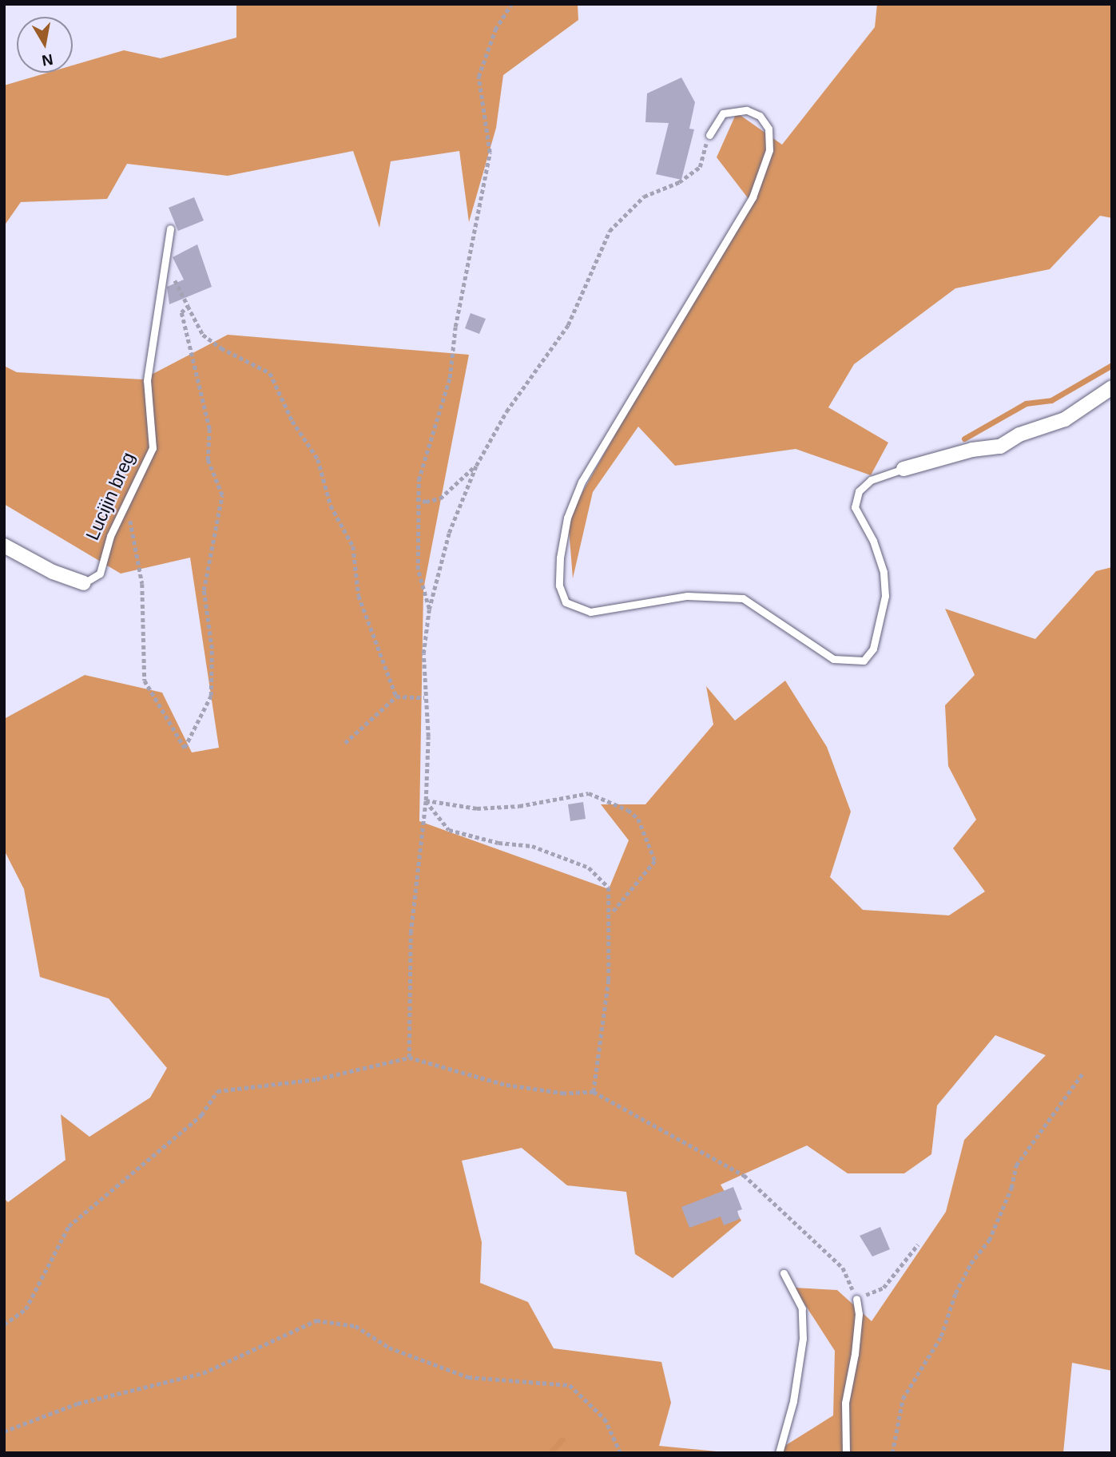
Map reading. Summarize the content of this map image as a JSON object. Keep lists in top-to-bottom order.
{
  "streets": {
    "street": ["Lucijin breg"]
  },
  "north": "bottom"
}
